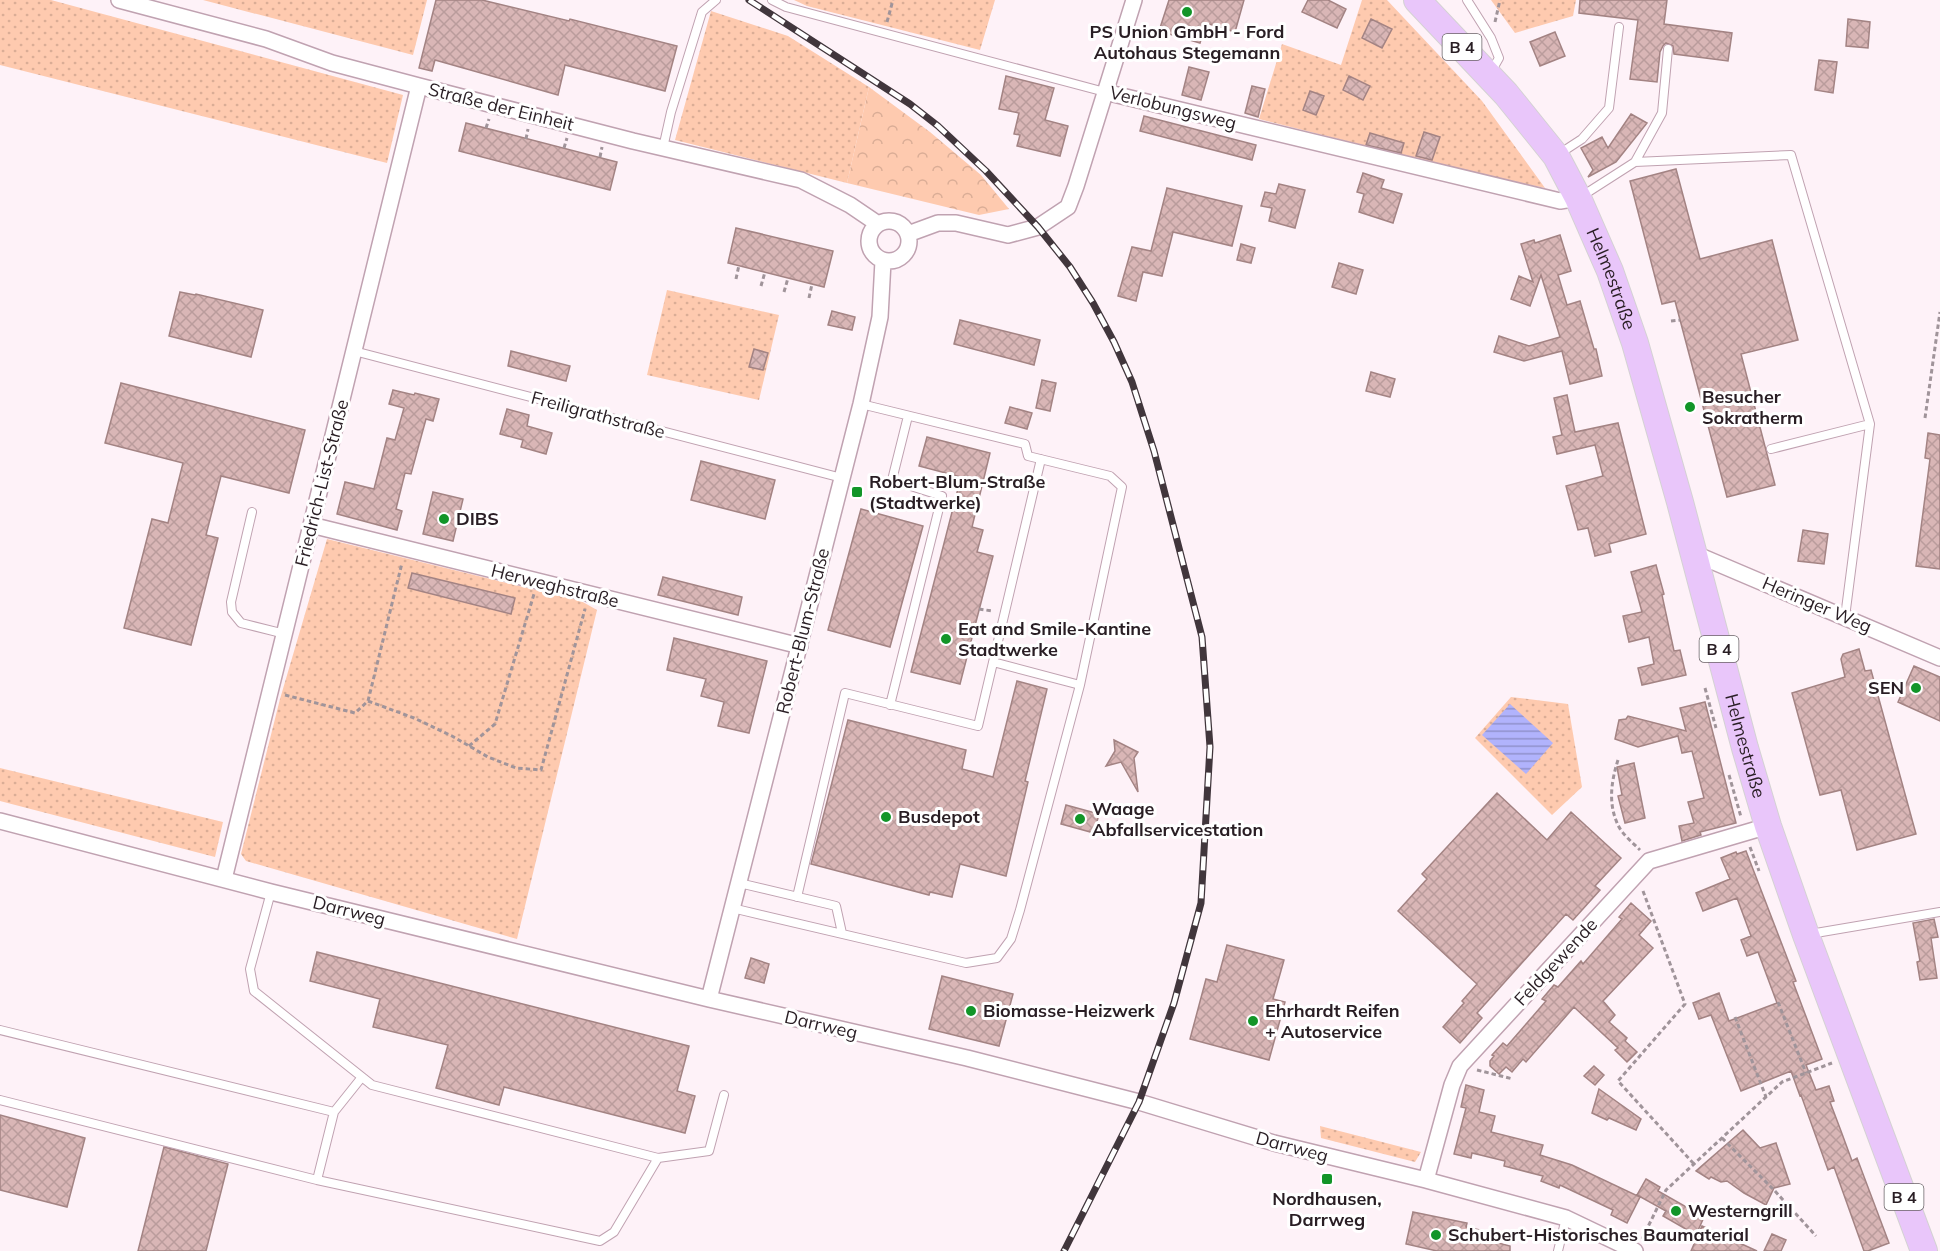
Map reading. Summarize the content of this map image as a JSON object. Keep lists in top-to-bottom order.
{
  "streets": {
    "main road": ["B 4", "Helmestraße"],
    "street": [
      "Straße der Einheit",
      "Verlobungsweg",
      "Friedrich-List-Straße",
      "Herweghstraße",
      "Heringer Weg",
      "Robert-Blum-Straße",
      "Darrweg",
      "Feldgewende"
    ],
    "lane": ["Freiligrathstraße"]
  },
  "crossings": [
    ["Straße der Einheit", "Friedrich-List-Straße"],
    ["Straße der Einheit", "Robert-Blum-Straße"],
    ["Verlobungsweg", "Helmestraße"],
    ["Helmestraße", "Heringer Weg"],
    ["Helmestraße", "Feldgewende"],
    ["Freiligrathstraße", "Friedrich-List-Straße"],
    ["Freiligrathstraße", "Robert-Blum-Straße"],
    ["Friedrich-List-Straße", "Herweghstraße"],
    ["Friedrich-List-Straße", "Darrweg"],
    ["Herweghstraße", "Robert-Blum-Straße"],
    ["Robert-Blum-Straße", "Darrweg"],
    ["Darrweg", "Feldgewende"]
  ],
  "places": {
    "other": [
      "PS Union GmbH - Ford Autohaus Stegemann",
      "Besucher Sokratherm",
      "DIBS",
      "Eat and Smile-Kantine Stadtwerke",
      "SEN",
      "Busdepot",
      "Waage Abfallservicestation",
      "Biomasse-Heizwerk",
      "Ehrhardt Reifen + Autoservice",
      "Westerngrill",
      "Schubert-Historisches Baumaterial"
    ],
    "transit": ["Robert-Blum-Straße (Stadtwerke)", "Nordhausen, Darrweg"]
  }
}
